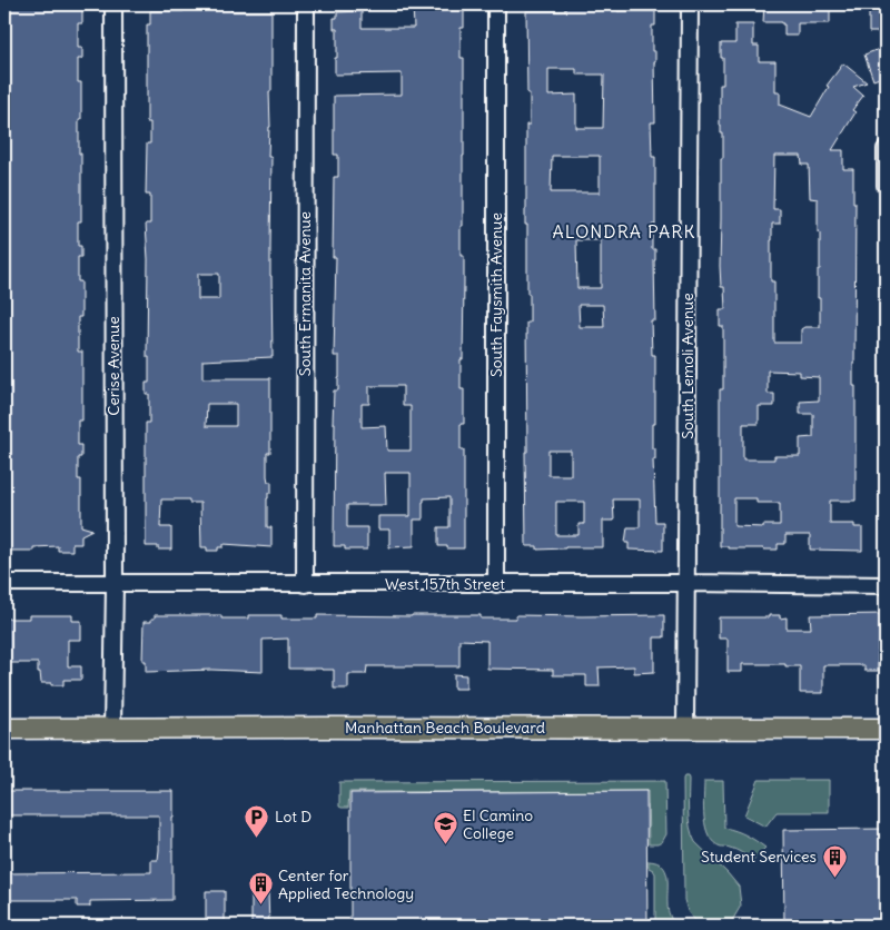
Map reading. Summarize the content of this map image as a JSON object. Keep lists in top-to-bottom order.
{
  "streets": {
    "main road": ["Manhattan Beach Boulevard"],
    "street": [
      "South Ermanita Avenue",
      "South Faysmith Avenue",
      "Cerise Avenue",
      "South Lemoli Avenue",
      "West 157th Street"
    ]
  },
  "crossings": [
    ["South Ermanita Avenue", "West 157th Street"],
    ["South Faysmith Avenue", "West 157th Street"],
    ["Cerise Avenue", "West 157th Street"],
    ["Cerise Avenue", "Manhattan Beach Boulevard"],
    ["South Lemoli Avenue", "West 157th Street"],
    ["South Lemoli Avenue", "Manhattan Beach Boulevard"]
  ],
  "districts": ["ALONDRA PARK"],
  "places": {
    "parking": ["Lot D"],
    "school or university": ["El Camino College"],
    "building": ["Student Services", "Center for Applied Technology"]
  }
}
